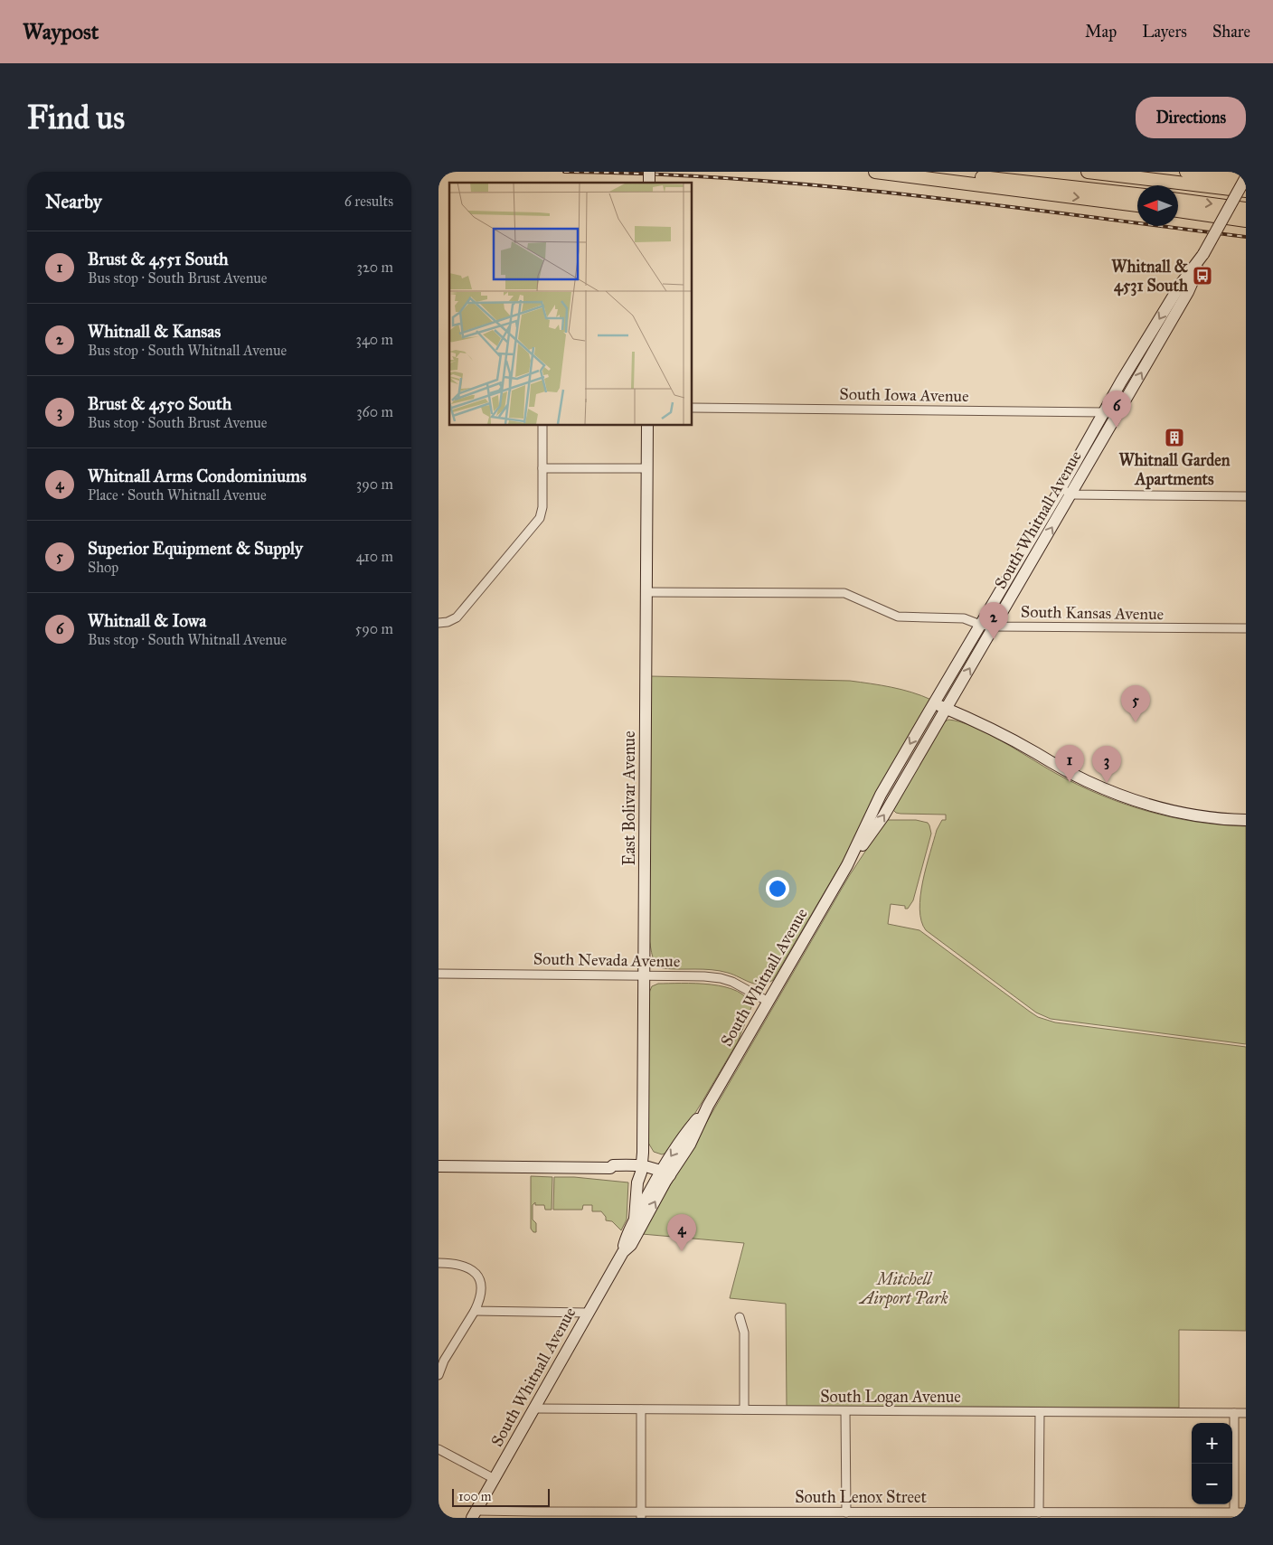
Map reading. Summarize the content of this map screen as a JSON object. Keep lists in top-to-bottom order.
{
  "streets": {
    "street": [
      "South Iowa Avenue",
      "South Whitnall Avenue",
      "South Kansas Avenue",
      "East Bolivar Avenue",
      "South Nevada Avenue",
      "South Logan Avenue",
      "South Lenox Street"
    ]
  },
  "crossings": [
    ["South Iowa Avenue", "South Whitnall Avenue"],
    ["South Whitnall Avenue", "South Kansas Avenue"],
    ["South Whitnall Avenue", "East Bolivar Avenue"],
    ["South Whitnall Avenue", "South Nevada Avenue"],
    ["South Whitnall Avenue", "South Logan Avenue"],
    ["South Whitnall Avenue", "South Lenox Street"],
    ["South Kansas Avenue", "East Bolivar Avenue"],
    ["East Bolivar Avenue", "South Nevada Avenue"]
  ],
  "parks": ["Mitchell Airport Park"],
  "places": {
    "bus stop": ["Whitnall & 4531 South"],
    "building": ["Whitnall Garden Apartments"]
  },
  "scale_bar": "100 m",
  "north": "left",
  "page": {
    "header": "Waypost",
    "nav": ["Map", "Layers", "Share"],
    "buttons": "Directions",
    "title": "Find us",
    "heading": ["Nearby", "6 results"],
    "list": [
      {
        "mark": "1",
        "name": "Brust & 4551 South",
        "note": "Bus stop · South Brust Avenue",
        "value": "320 m"
      },
      {
        "mark": "2",
        "name": "Whitnall & Kansas",
        "note": "Bus stop · South Whitnall Avenue",
        "value": "340 m"
      },
      {
        "mark": "3",
        "name": "Brust & 4550 South",
        "note": "Bus stop · South Brust Avenue",
        "value": "360 m"
      },
      {
        "mark": "4",
        "name": "Whitnall Arms Condominiums",
        "note": "Place · South Whitnall Avenue",
        "value": "390 m"
      },
      {
        "mark": "5",
        "name": "Superior Equipment & Supply",
        "note": "Shop",
        "value": "410 m"
      },
      {
        "mark": "6",
        "name": "Whitnall & Iowa",
        "note": "Bus stop · South Whitnall Avenue",
        "value": "590 m"
      }
    ],
    "pins": [
      "6",
      "2",
      "5",
      "1",
      "3",
      "4"
    ],
    "map_buttons": ["+", "−"],
    "scale": "100 m"
  }
}
